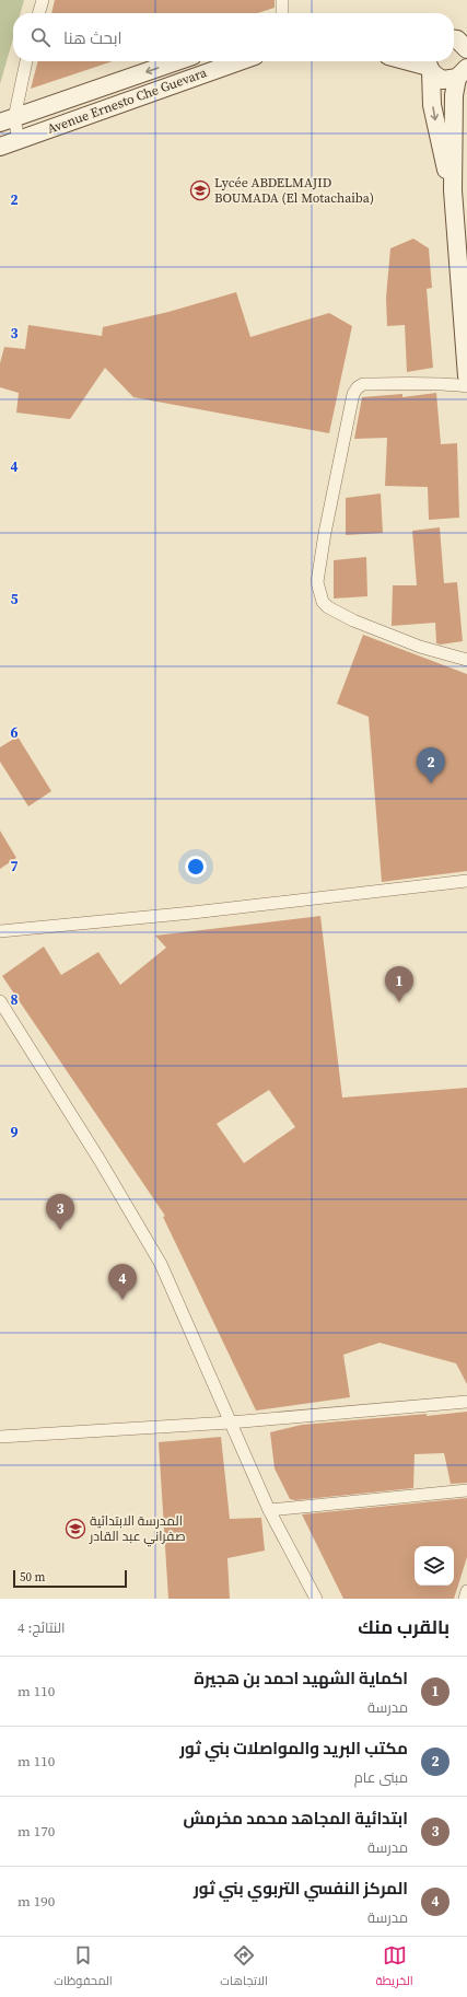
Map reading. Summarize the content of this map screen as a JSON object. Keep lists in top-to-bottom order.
{
  "streets": {
    "main road": ["Avenue Ernesto Che Guevara"]
  },
  "places": {
    "school or university": ["Lycée ABDELMAJID BOUMADA (El Motachaiba)", "المدرسة الابتدائية صفراني عبد القادر"]
  },
  "scale_bar": "50 m",
  "page": {
    "search": "ابحث هنا",
    "pins": [
      "2",
      "1",
      "3",
      "4"
    ],
    "scale": "50 m",
    "heading": ["بالقرب منك", "النتائج: 4"],
    "list": [
      {
        "mark": "1",
        "name": "اكماية الشهيد احمد بن هجيرة",
        "note": "مدرسة",
        "value": "110 m"
      },
      {
        "mark": "2",
        "name": "مكتب البريد والمواصلات بني ثور",
        "note": "مبنى عام",
        "value": "110 m"
      },
      {
        "mark": "3",
        "name": "ابتدائية المجاهد محمد مخرمش",
        "note": "مدرسة",
        "value": "170 m"
      },
      {
        "mark": "4",
        "name": "المركز النفسي التربوي بني ثور",
        "note": "مدرسة",
        "value": "190 m"
      }
    ],
    "nav": ["الخريطة", "الاتجاهات", "المحفوظات"]
  },
  "grid": {
    "rows": [
      "2",
      "3",
      "4",
      "5",
      "6",
      "7",
      "8",
      "9"
    ]
  }
}
